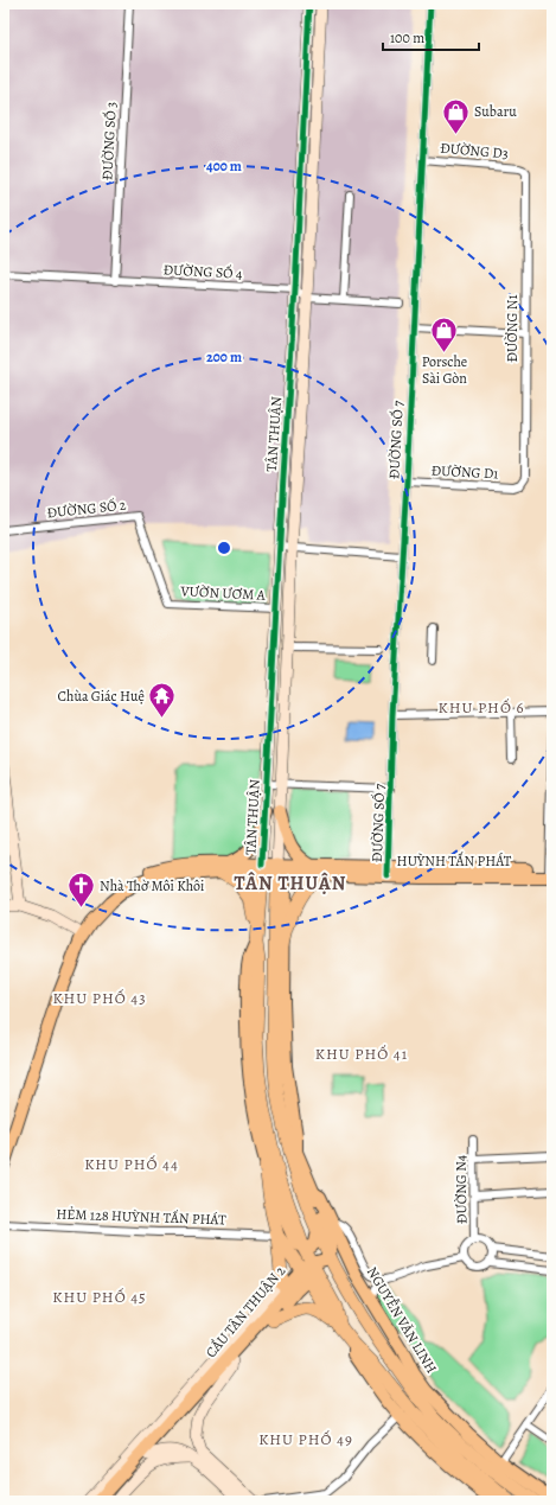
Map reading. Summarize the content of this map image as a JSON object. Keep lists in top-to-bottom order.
{
  "streets": {
    "highway": ["NGUYỄN VĂN LINH"],
    "main road": ["HUỲNH TẤN PHÁT", "CẦU TÂN THUẬN 2"],
    "street": [
      "ĐƯỜNG SỐ 3",
      "ĐƯỜNG D3",
      "ĐƯỜNG SỐ 4",
      "ĐƯỜNG N1",
      "TÂN THUẬN",
      "ĐƯỜNG SỐ 7",
      "ĐƯỜNG D1",
      "ĐƯỜNG SỐ 2",
      "VƯỜN ƯƠM A",
      "ĐƯỜNG N4",
      "HẺM 128 HUỲNH TẤN PHÁT"
    ]
  },
  "crossings": [
    ["ĐƯỜNG SỐ 3", "ĐƯỜNG SỐ 4"],
    ["ĐƯỜNG D3", "ĐƯỜNG N1"],
    ["ĐƯỜNG D3", "ĐƯỜNG SỐ 7"],
    ["ĐƯỜNG SỐ 4", "TÂN THUẬN"],
    ["ĐƯỜNG N1", "ĐƯỜNG D1"],
    ["TÂN THUẬN", "VƯỜN ƯƠM A"],
    ["TÂN THUẬN", "HUỲNH TẤN PHÁT"],
    ["TÂN THUẬN", "NGUYỄN VĂN LINH"],
    ["ĐƯỜNG SỐ 7", "ĐƯỜNG D1"],
    ["ĐƯỜNG SỐ 7", "HUỲNH TẤN PHÁT"],
    ["ĐƯỜNG SỐ 2", "VƯỜN ƯƠM A"],
    ["HUỲNH TẤN PHÁT", "NGUYỄN VĂN LINH"],
    ["CẦU TÂN THUẬN 2", "NGUYỄN VĂN LINH"]
  ],
  "districts": [
    "KHU PHỐ 6",
    "TÂN THUẬN",
    "KHU PHỐ 43",
    "KHU PHỐ 41",
    "KHU PHỐ 44",
    "KHU PHỐ 45",
    "KHU PHỐ 49"
  ],
  "places": {
    "shop": ["Subaru", "Porsche Sài Gòn"],
    "temple": ["Chùa Giác Huệ"],
    "church": ["Nhà Thờ Môi Khôi"]
  },
  "scale_bar": "100 m",
  "rings": ["400 m", "200 m"]
}
